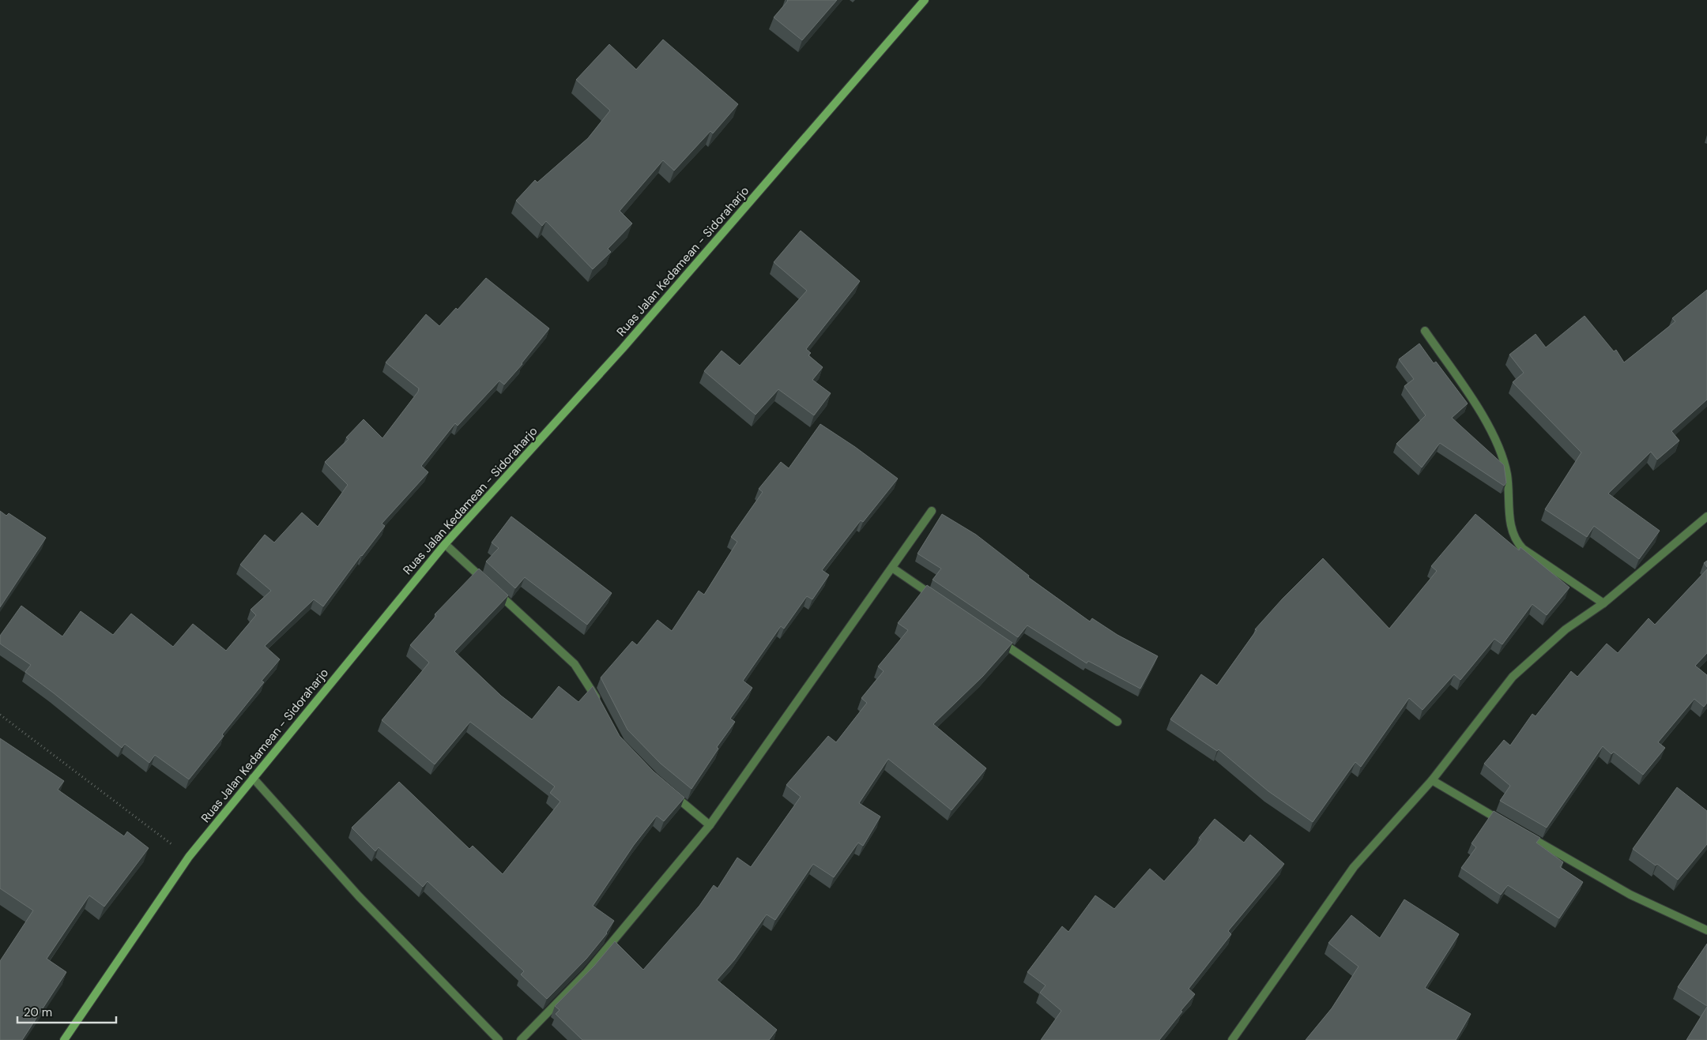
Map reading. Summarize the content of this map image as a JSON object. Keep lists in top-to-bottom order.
{
  "streets": {
    "main road": ["Ruas Jalan Kedamean - Sidoraharjo"]
  },
  "scale_bar": "20 m"
}
